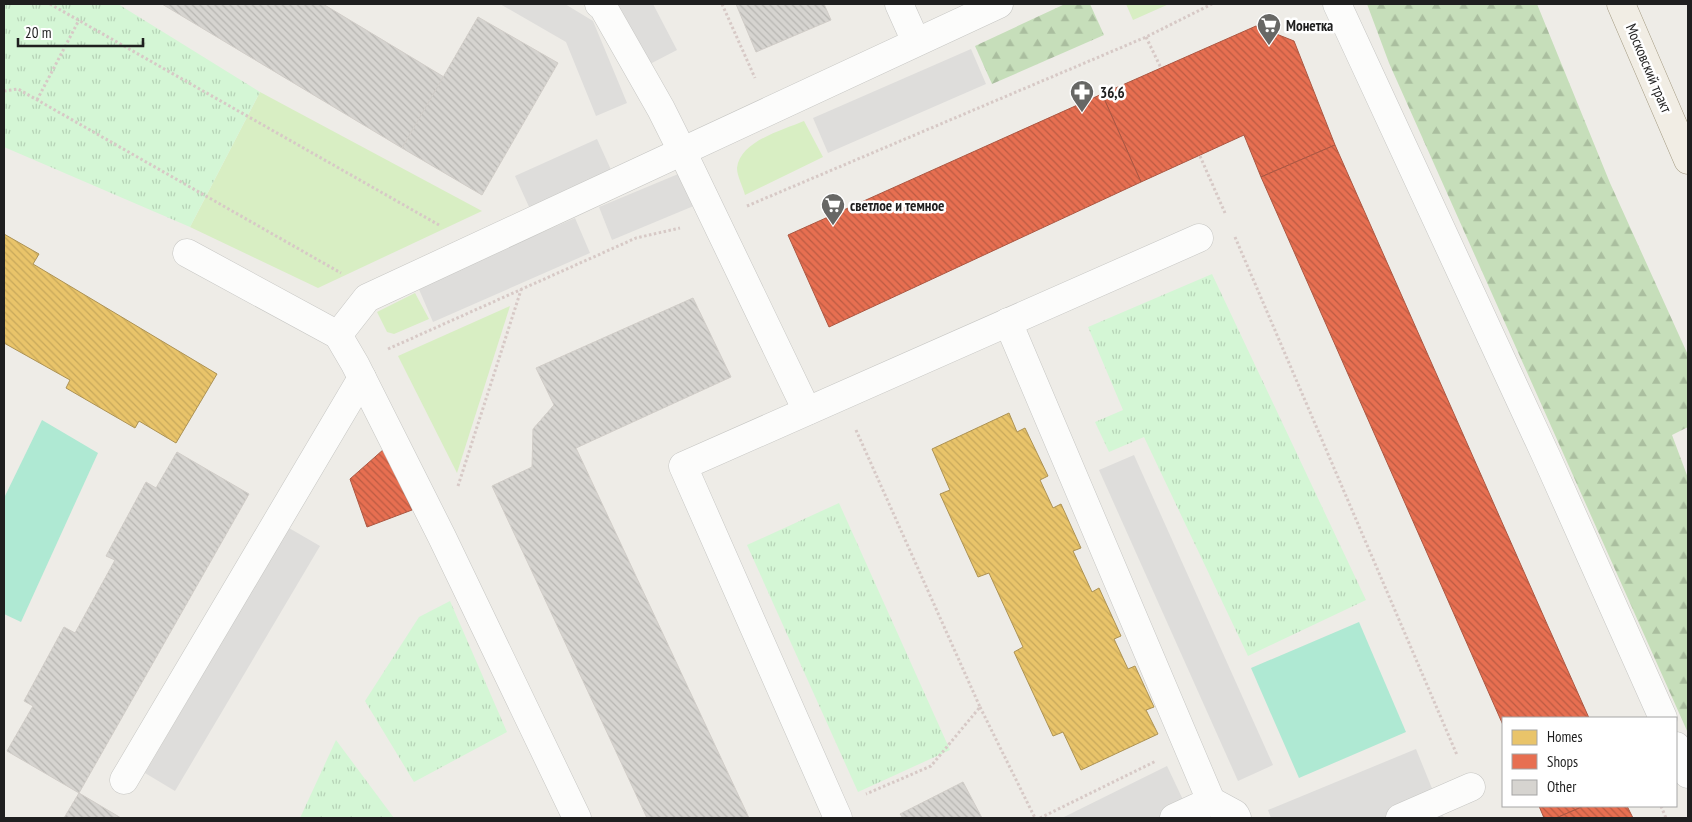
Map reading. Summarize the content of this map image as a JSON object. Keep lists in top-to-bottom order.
{
  "streets": {
    "main road": ["Московский тракт"]
  },
  "places": {
    "supermarket": ["Монетка", "светлое и темное"],
    "pharmacy": ["36,6"]
  },
  "legend": ["Homes", "Shops", "Other"],
  "scale_bar": "20 m"
}
